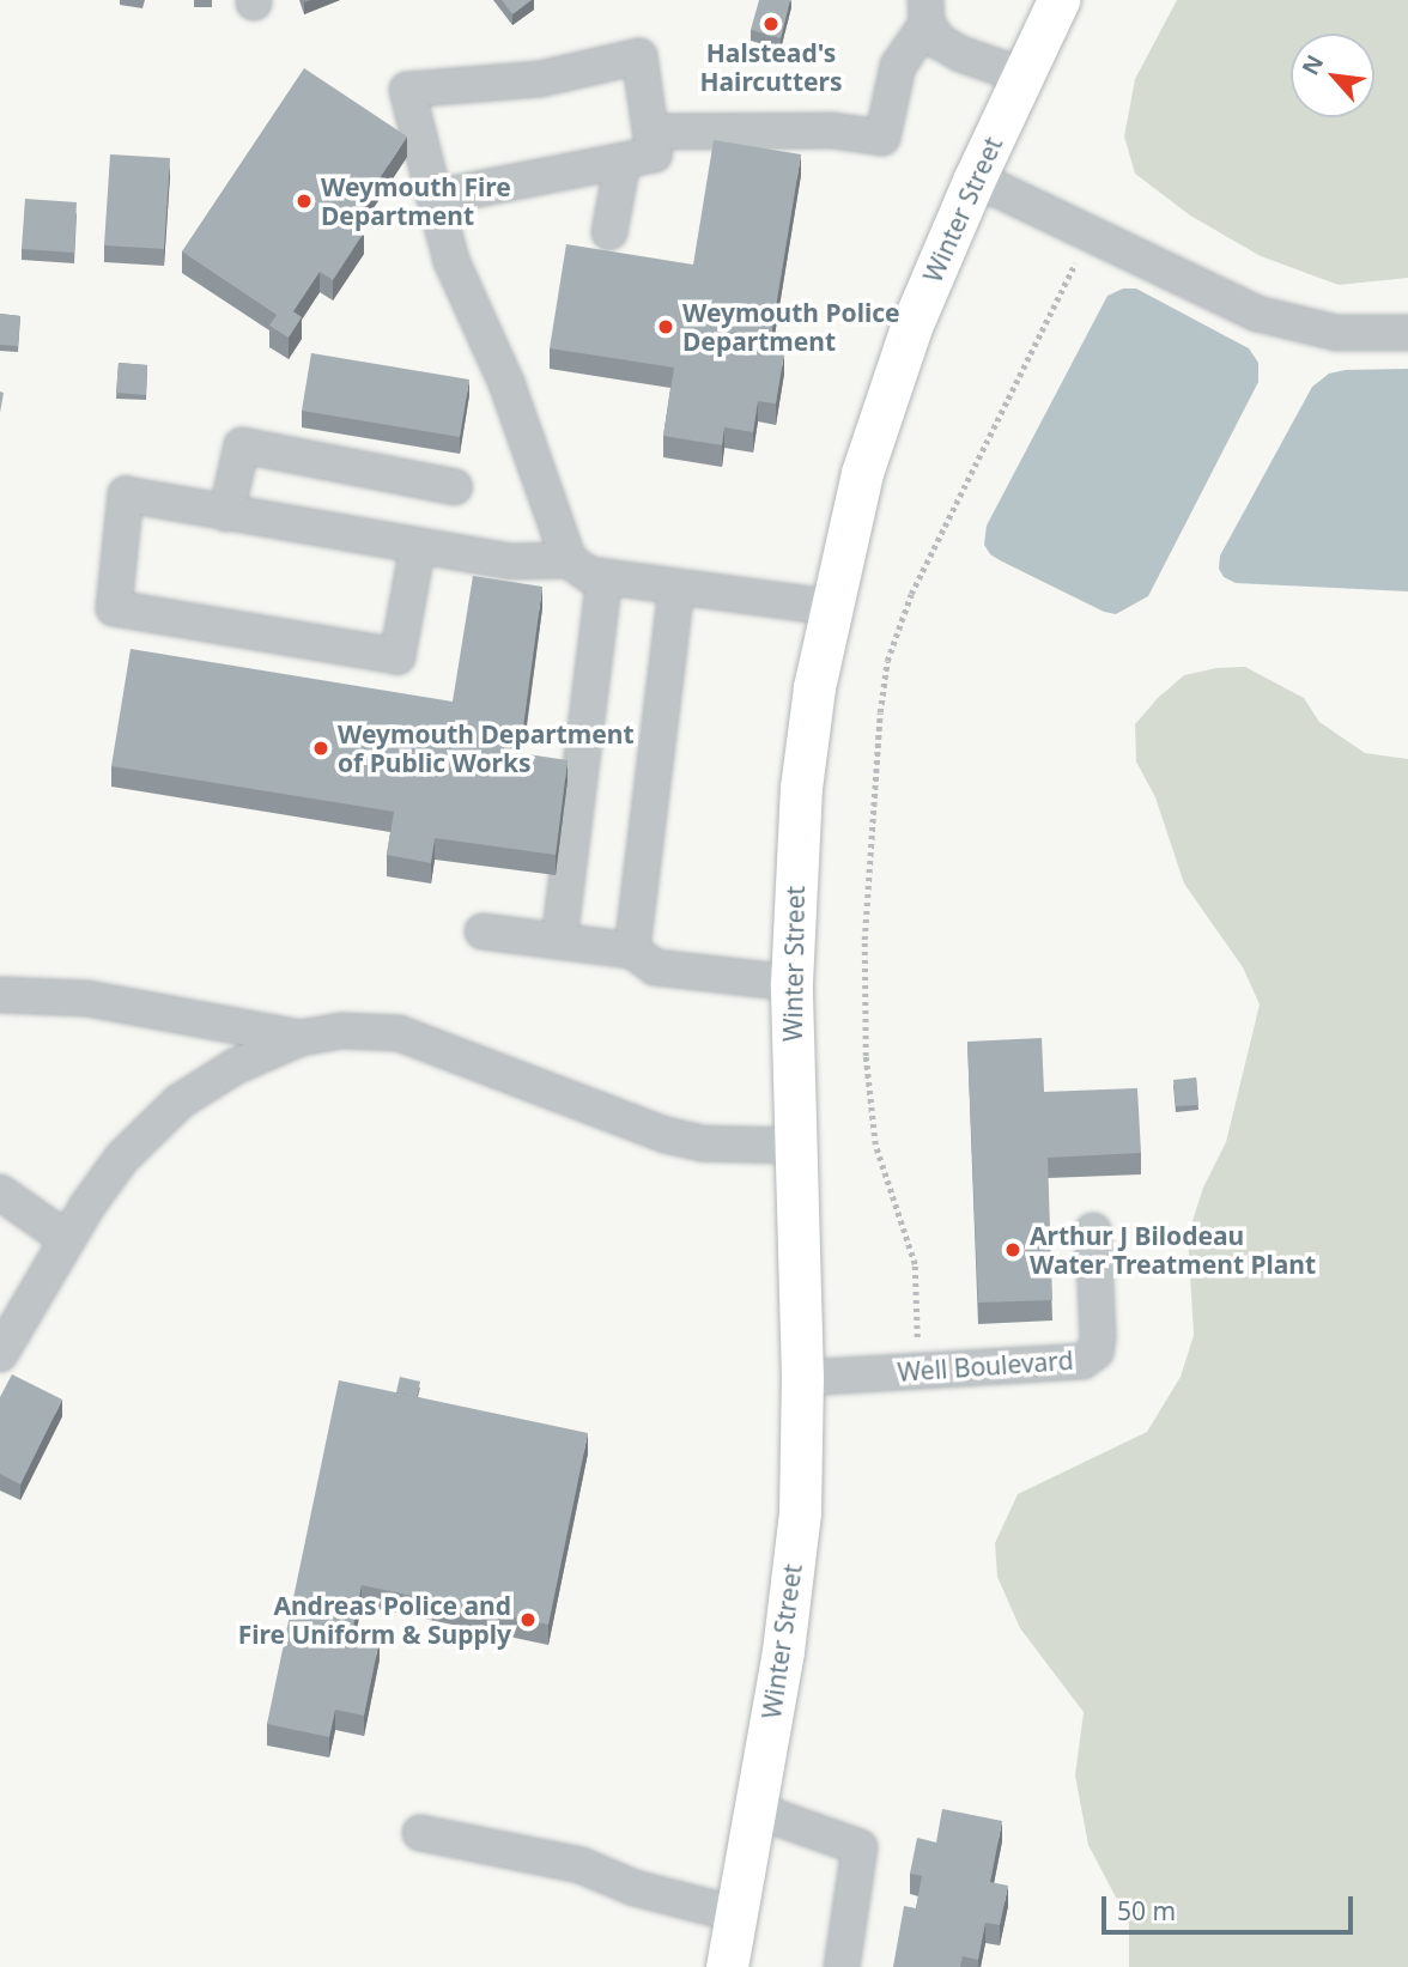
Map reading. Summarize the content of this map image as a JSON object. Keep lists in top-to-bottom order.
{
  "streets": {
    "main road": ["Winter Street"],
    "street": ["Well Boulevard"]
  },
  "crossings": [
    ["Winter Street", "Well Boulevard"]
  ],
  "places": [
    "Halstead's Haircutters",
    "Weymouth Fire Department",
    "Weymouth Police Department",
    "Weymouth Department of Public Works",
    "Arthur J Bilodeau Water Treatment Plant",
    "Andreas Police and Fire Uniform & Supply"
  ],
  "scale_bar": "50 m",
  "north": "top left"
}
